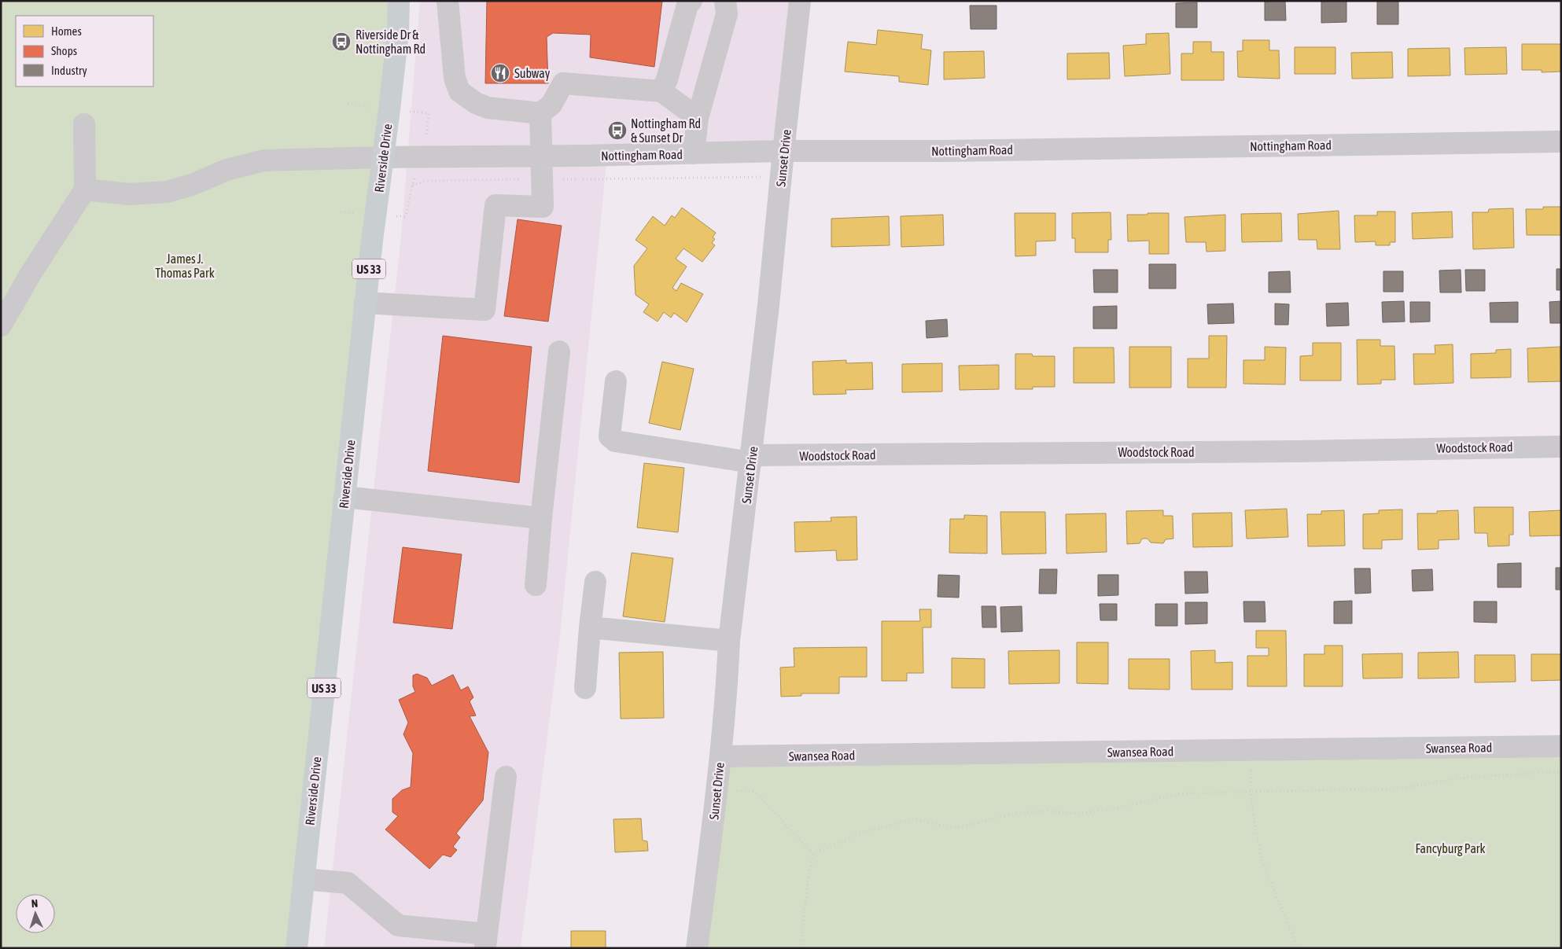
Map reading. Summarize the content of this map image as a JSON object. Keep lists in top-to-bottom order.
{
  "streets": {
    "main road": ["Riverside Drive", "US 33"],
    "street": [
      "Nottingham Road",
      "Sunset Drive",
      "Woodstock Road",
      "Swansea Road"
    ]
  },
  "crossings": [
    ["Nottingham Road", "Riverside Drive"],
    ["Nottingham Road", "Sunset Drive"],
    ["Sunset Drive", "Woodstock Road"],
    ["Sunset Drive", "Swansea Road"]
  ],
  "parks": ["James J. Thomas Park", "Fancyburg Park"],
  "places": {
    "bus stop": ["Riverside Dr & Nottingham Rd", "Nottingham Rd & Sunset Dr"],
    "restaurant": ["Subway"]
  },
  "legend": ["Homes", "Shops", "Industry"],
  "north": "top"
}
